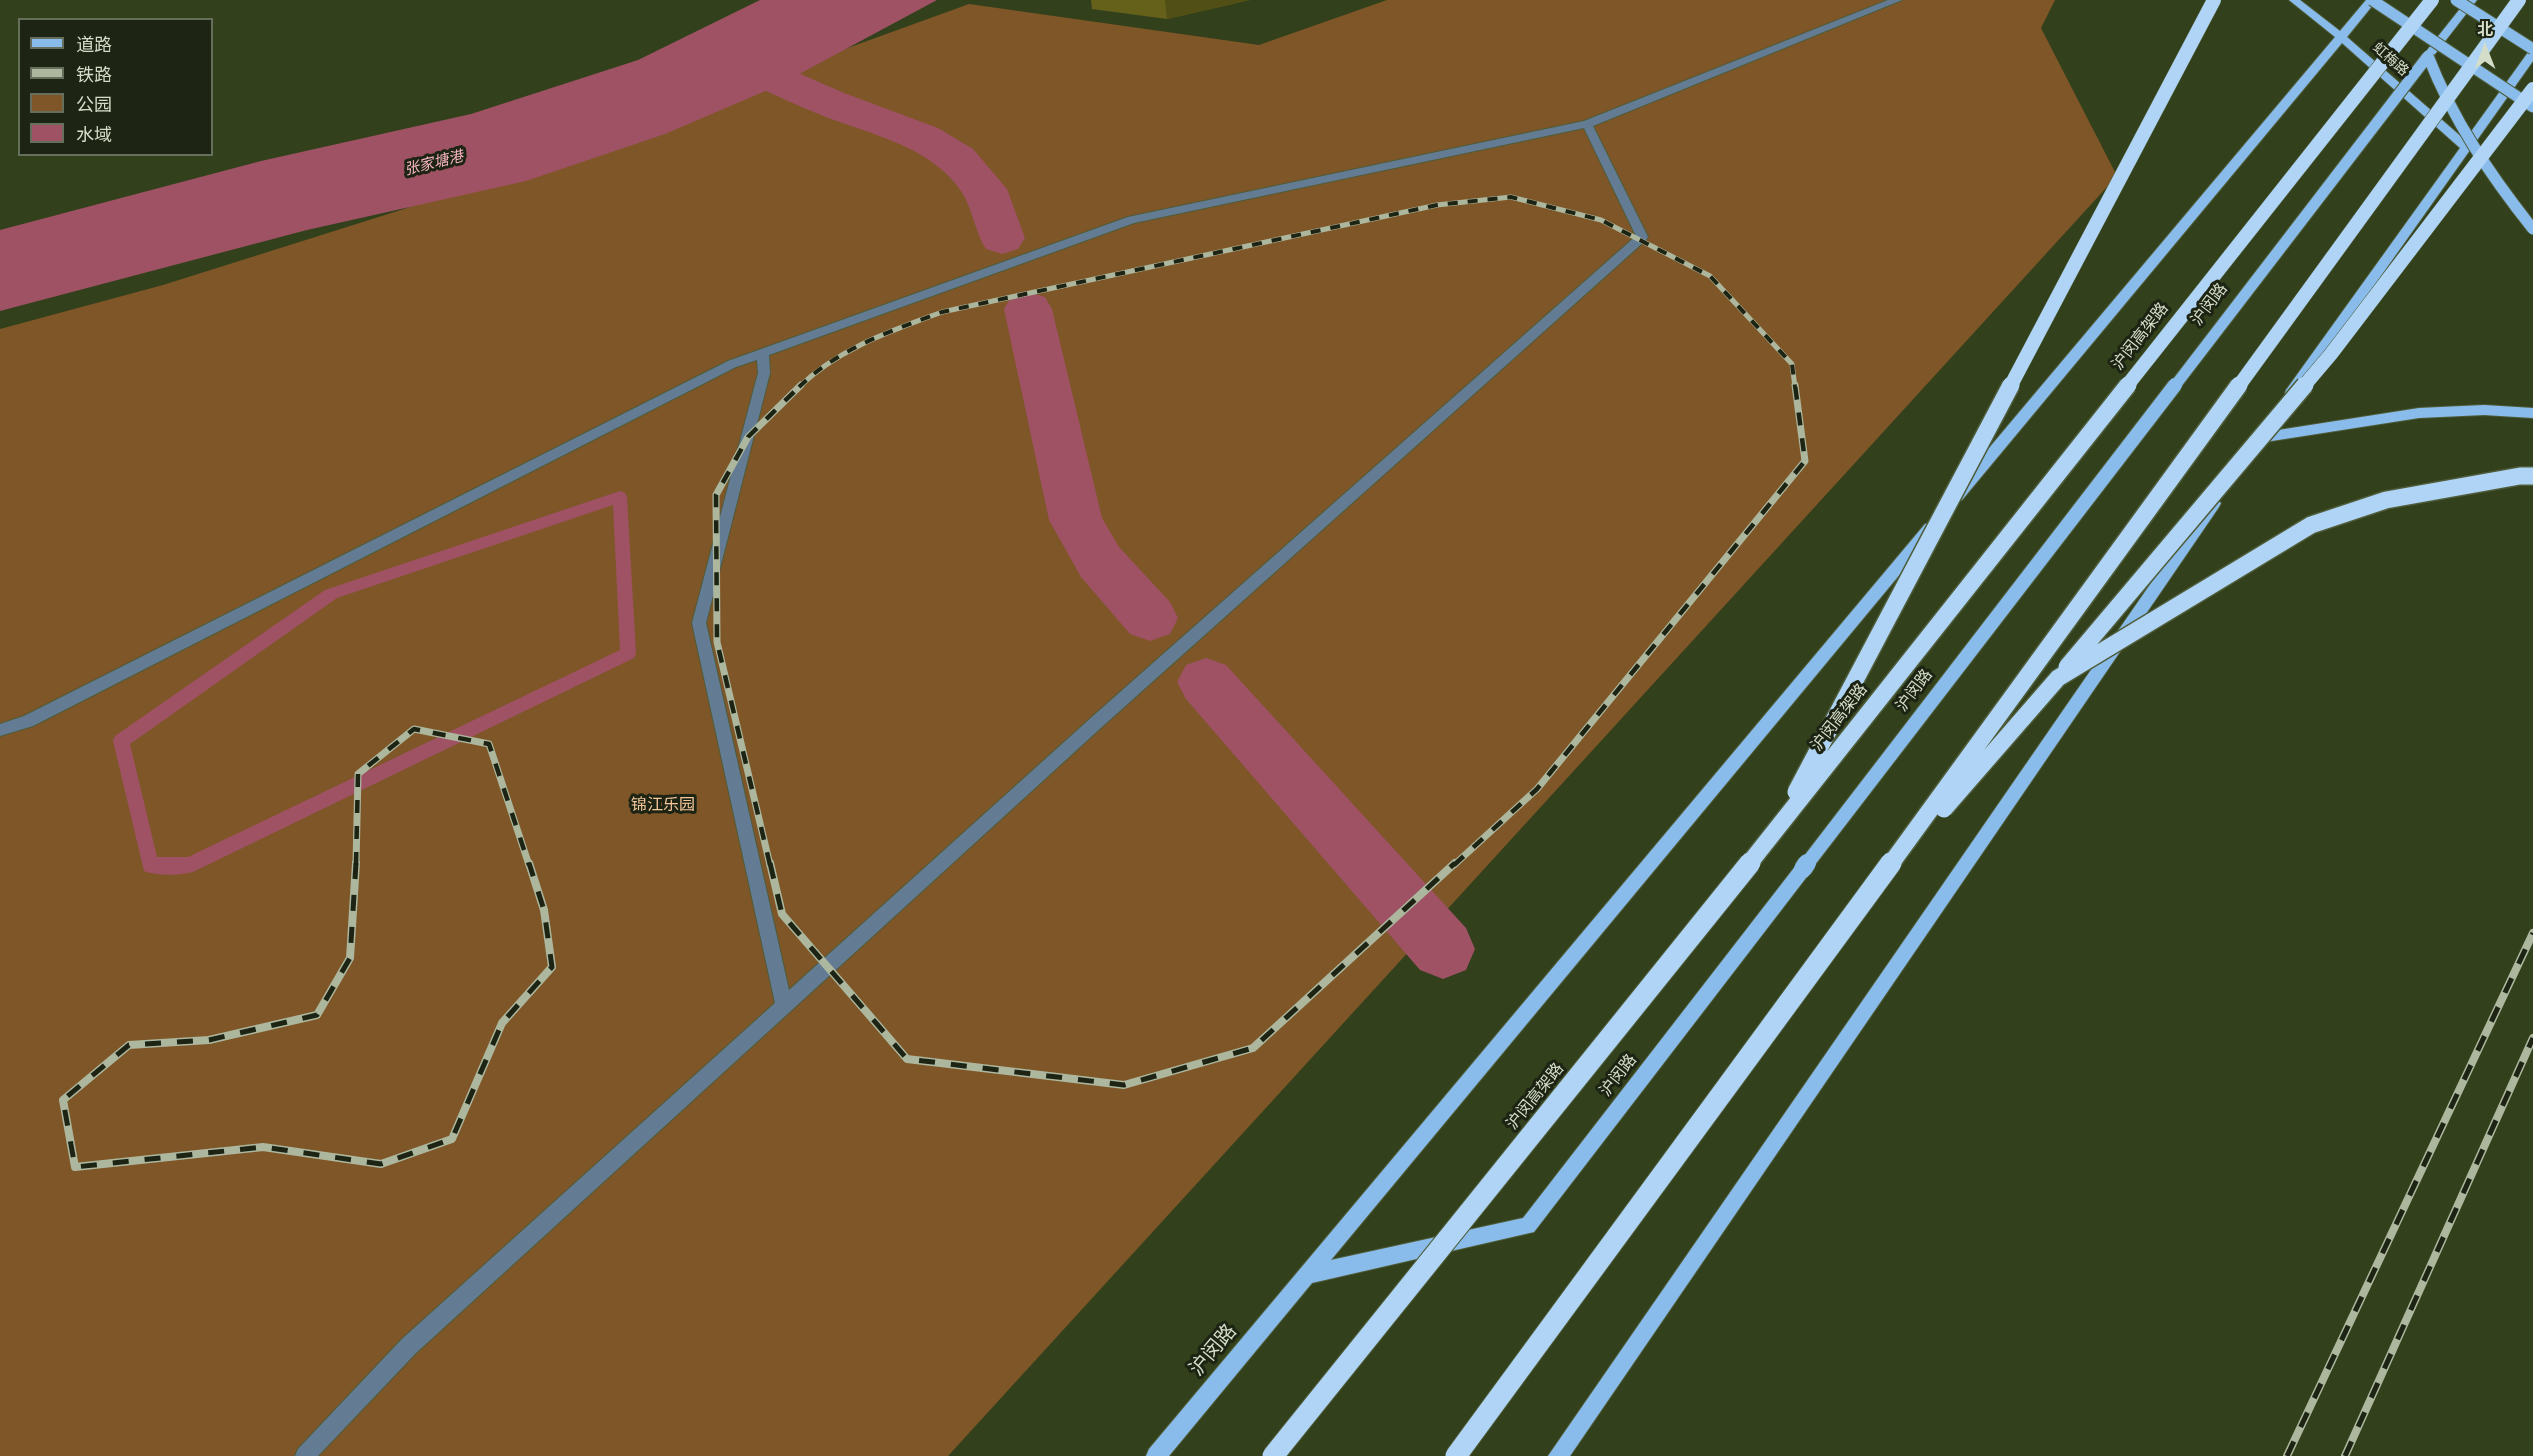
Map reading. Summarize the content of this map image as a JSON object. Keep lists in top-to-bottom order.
{
  "streets": {
    "highway": ["沪闵高架路"],
    "main road": ["虹梅路", "沪闵路"]
  },
  "crossings": [
    ["虹梅路", "沪闵路"]
  ],
  "water": ["张家塘港"],
  "parks": ["锦江乐园"],
  "legend": [
    "道路",
    "铁路",
    "公园",
    "水域"
  ],
  "north": "top"
}
